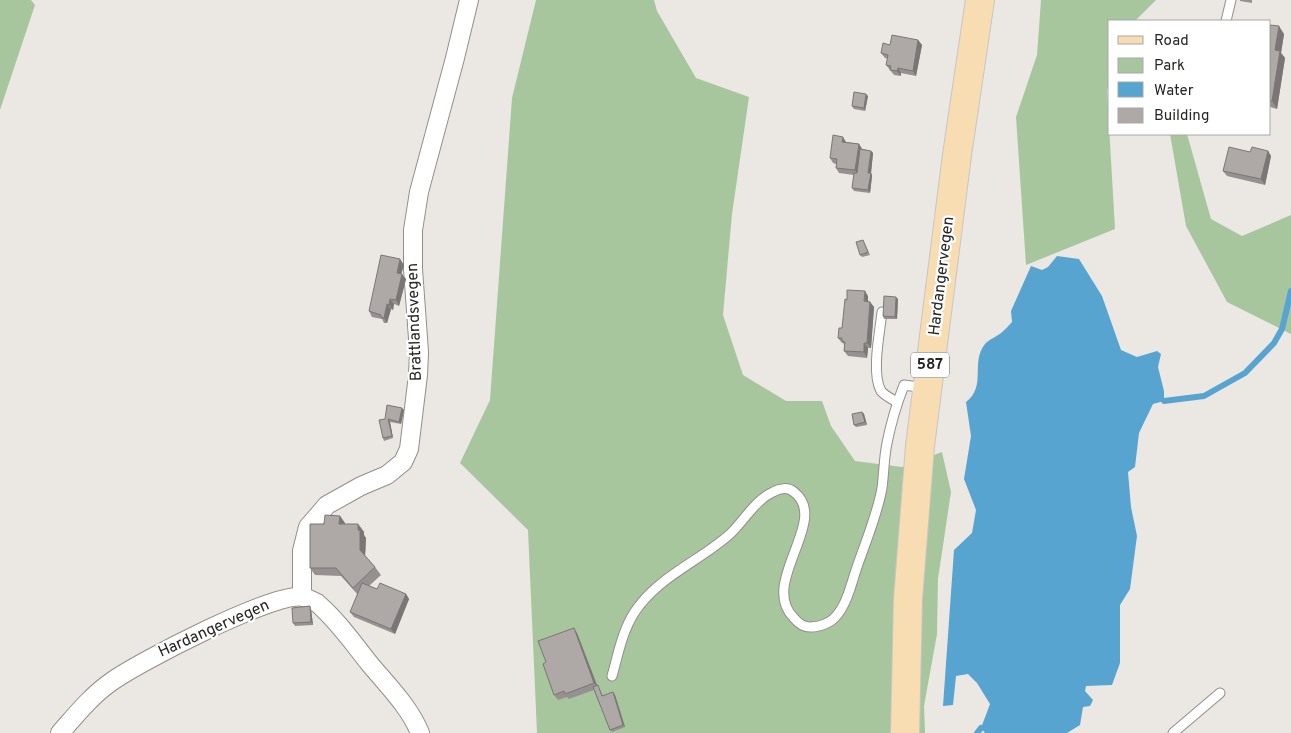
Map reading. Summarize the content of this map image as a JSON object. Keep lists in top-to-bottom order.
{
  "streets": {
    "main road": ["Hardangervegen", "587"],
    "street": ["Brattlandsvegen"]
  },
  "crossings": [
    ["Hardangervegen", "Brattlandsvegen"]
  ],
  "legend": [
    "Road",
    "Park",
    "Water",
    "Building"
  ]
}
